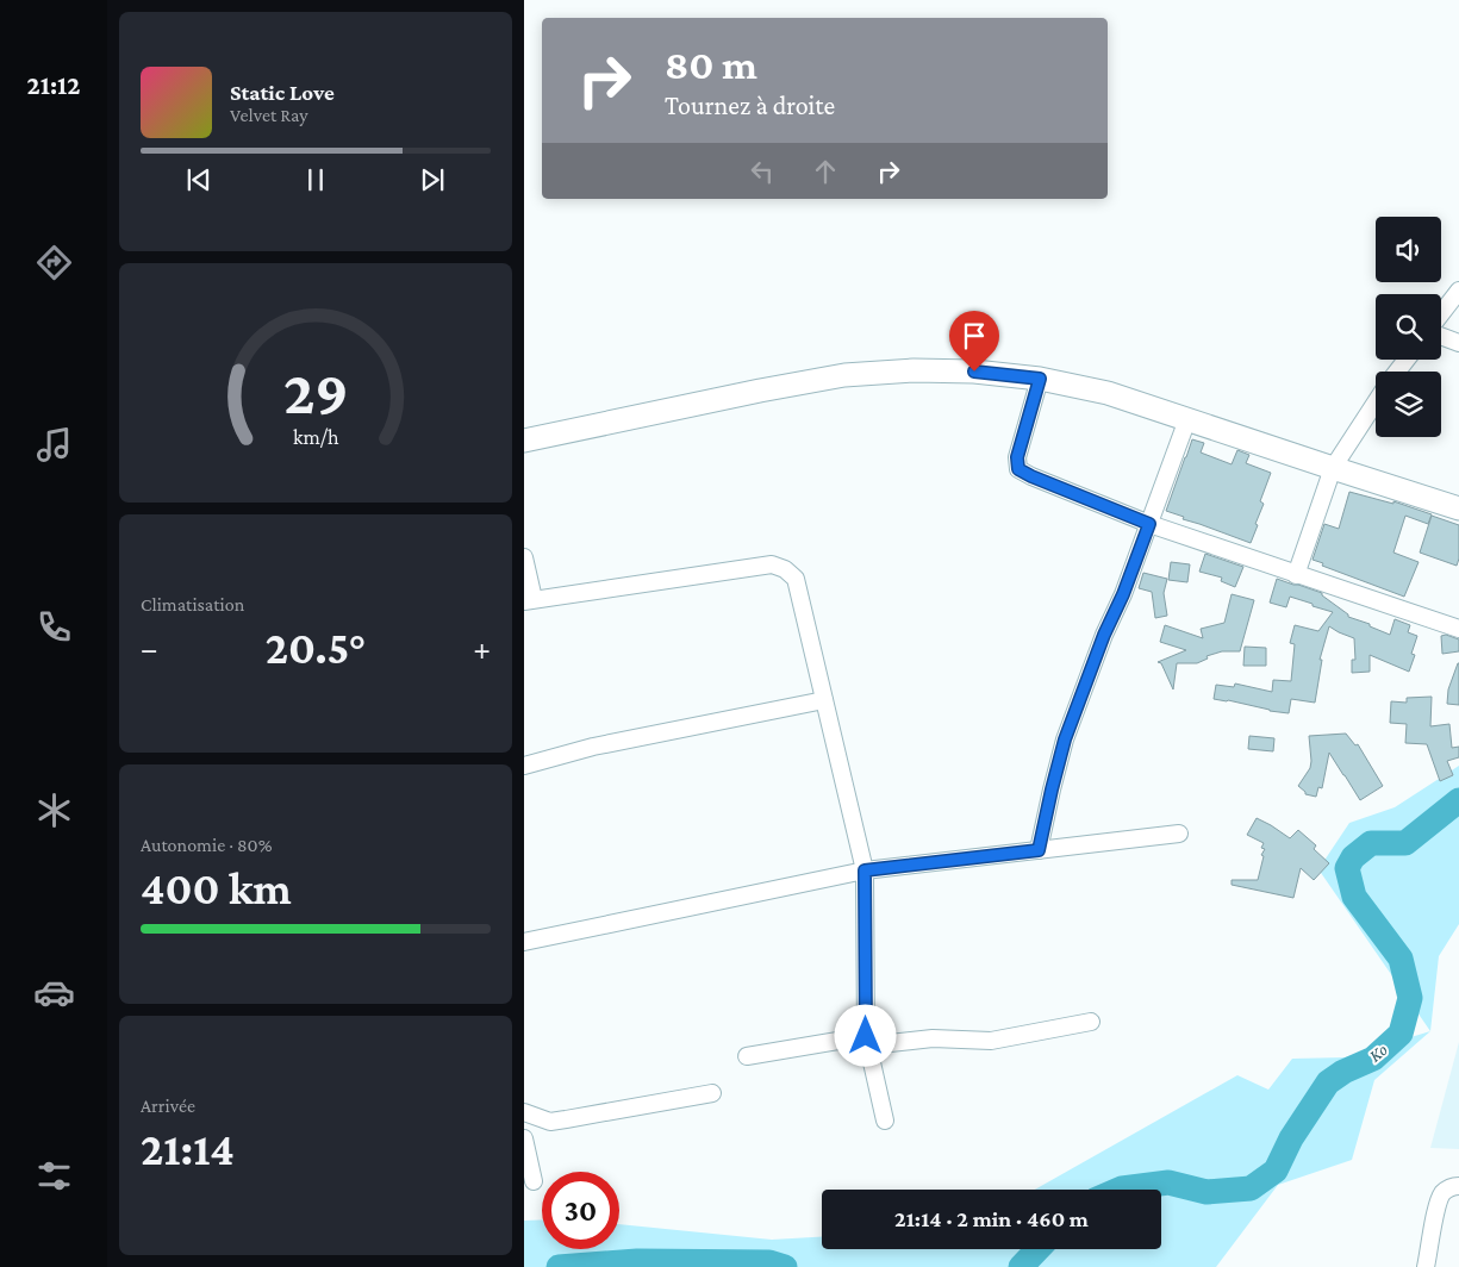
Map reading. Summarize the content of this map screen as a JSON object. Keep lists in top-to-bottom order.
{
  "water": ["Ko"],
  "page": {
    "tabs": "21:12",
    "turn": ["80 m", "Tournez à droite"],
    "song": ["Static Love", "Velvet Ray"],
    "tile": [
      "Climatisation",
      ["Autonomie · 80%", "400 km"],
      ["Arrivée", "21:14"]
    ],
    "heat": ["−", "20.5°", "+"],
    "limit": "30",
    "trip": "21:14 · 2 min · 460 m",
    "gauge": ["29", "km/h"]
  }
}
